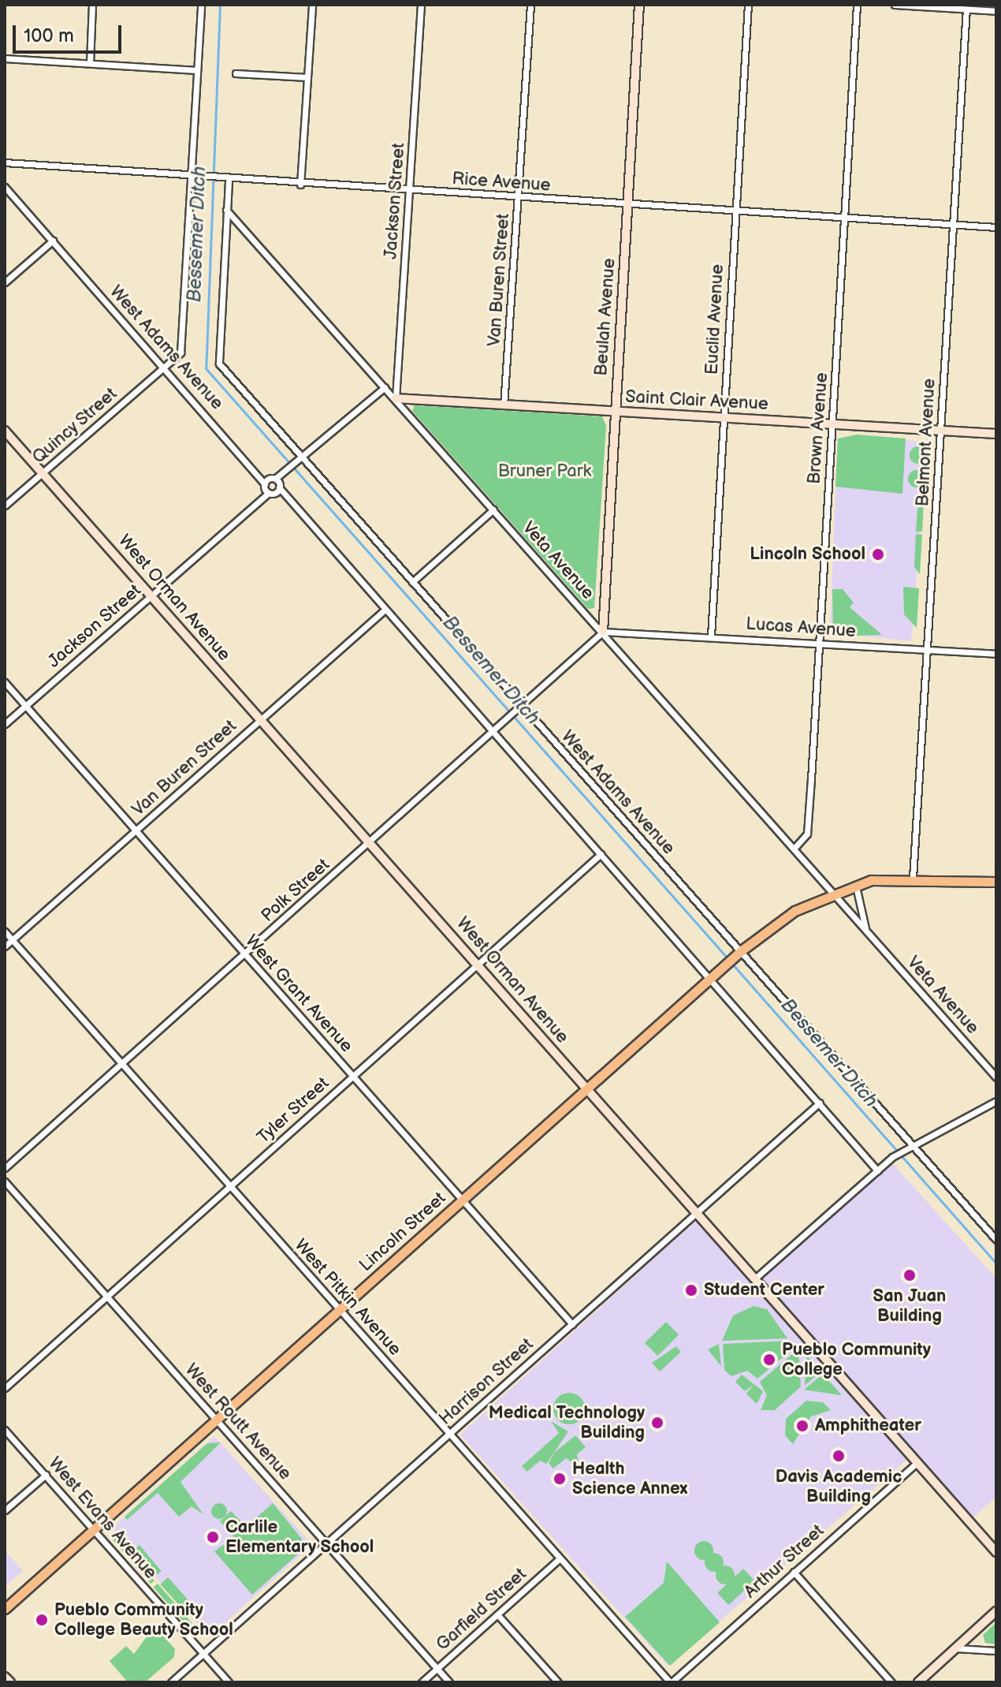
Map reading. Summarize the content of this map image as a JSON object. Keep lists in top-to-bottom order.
{
  "streets": {
    "main road": ["Lincoln Street"],
    "street": [
      "Rice Avenue",
      "Jackson Street",
      "Van Buren Street",
      "Beulah Avenue",
      "Euclid Avenue",
      "West Adams Avenue",
      "Saint Clair Avenue",
      "Quincy Street",
      "Brown Avenue",
      "Belmont Avenue",
      "Veta Avenue",
      "West Orman Avenue",
      "Lucas Avenue",
      "Polk Street",
      "West Grant Avenue",
      "Tyler Street",
      "West Pitkin Avenue",
      "Harrison Street",
      "West Routt Avenue",
      "West Evans Avenue",
      "Arthur Street",
      "Garfield Street"
    ]
  },
  "crossings": [
    ["Rice Avenue", "Jackson Street"],
    ["Rice Avenue", "Van Buren Street"],
    ["Rice Avenue", "Beulah Avenue"],
    ["Rice Avenue", "Euclid Avenue"],
    ["Rice Avenue", "Quincy Street"],
    ["Rice Avenue", "Brown Avenue"],
    ["Rice Avenue", "Belmont Avenue"],
    ["Jackson Street", "West Adams Avenue"],
    ["Jackson Street", "Saint Clair Avenue"],
    ["Jackson Street", "Veta Avenue"],
    ["Jackson Street", "West Orman Avenue"],
    ["Jackson Street", "West Grant Avenue"],
    ["Van Buren Street", "West Adams Avenue"],
    ["Van Buren Street", "Saint Clair Avenue"],
    ["Van Buren Street", "West Orman Avenue"],
    ["Van Buren Street", "West Grant Avenue"],
    ["Van Buren Street", "West Pitkin Avenue"],
    ["Beulah Avenue", "Saint Clair Avenue"],
    ["Beulah Avenue", "Veta Avenue"],
    ["Beulah Avenue", "Lucas Avenue"],
    ["Beulah Avenue", "Polk Street"],
    ["Euclid Avenue", "Saint Clair Avenue"],
    ["Euclid Avenue", "Lucas Avenue"],
    ["West Adams Avenue", "Quincy Street"],
    ["West Adams Avenue", "Veta Avenue"],
    ["West Adams Avenue", "Polk Street"],
    ["West Adams Avenue", "Tyler Street"],
    ["West Adams Avenue", "Lincoln Street"],
    ["West Adams Avenue", "Harrison Street"],
    ["Saint Clair Avenue", "Brown Avenue"],
    ["Saint Clair Avenue", "Belmont Avenue"],
    ["Saint Clair Avenue", "Veta Avenue"],
    ["Quincy Street", "West Orman Avenue"],
    ["Brown Avenue", "Veta Avenue"],
    ["Brown Avenue", "Lucas Avenue"],
    ["Belmont Avenue", "Lucas Avenue"],
    ["Belmont Avenue", "Lincoln Street"],
    ["Veta Avenue", "Lucas Avenue"],
    ["Veta Avenue", "Polk Street"],
    ["Veta Avenue", "Lincoln Street"],
    ["West Orman Avenue", "Polk Street"],
    ["West Orman Avenue", "Tyler Street"],
    ["West Orman Avenue", "Lincoln Street"],
    ["West Orman Avenue", "Harrison Street"],
    ["West Orman Avenue", "Arthur Street"],
    ["Lucas Avenue", "Polk Street"],
    ["Polk Street", "West Grant Avenue"],
    ["Polk Street", "West Pitkin Avenue"],
    ["West Grant Avenue", "Tyler Street"],
    ["West Grant Avenue", "Lincoln Street"],
    ["West Grant Avenue", "Harrison Street"],
    ["Tyler Street", "West Pitkin Avenue"],
    ["Tyler Street", "West Routt Avenue"],
    ["Lincoln Street", "West Pitkin Avenue"],
    ["Lincoln Street", "West Routt Avenue"],
    ["Lincoln Street", "West Evans Avenue"],
    ["West Pitkin Avenue", "Harrison Street"],
    ["West Pitkin Avenue", "Arthur Street"],
    ["West Pitkin Avenue", "Garfield Street"],
    ["Harrison Street", "West Routt Avenue"],
    ["Harrison Street", "West Evans Avenue"],
    ["West Routt Avenue", "Garfield Street"]
  ],
  "water": ["Bessemer Ditch"],
  "parks": ["Bruner Park"],
  "places": [
    "Lincoln School",
    "San Juan Building",
    "Student Center",
    "Pueblo Community College",
    "Medical Technology Building",
    "Amphitheater",
    "Davis Academic Building",
    "Health Science Annex",
    "Carlile Elementary School",
    "Pueblo Community College Beauty School"
  ],
  "scale_bar": "100 m"
}
